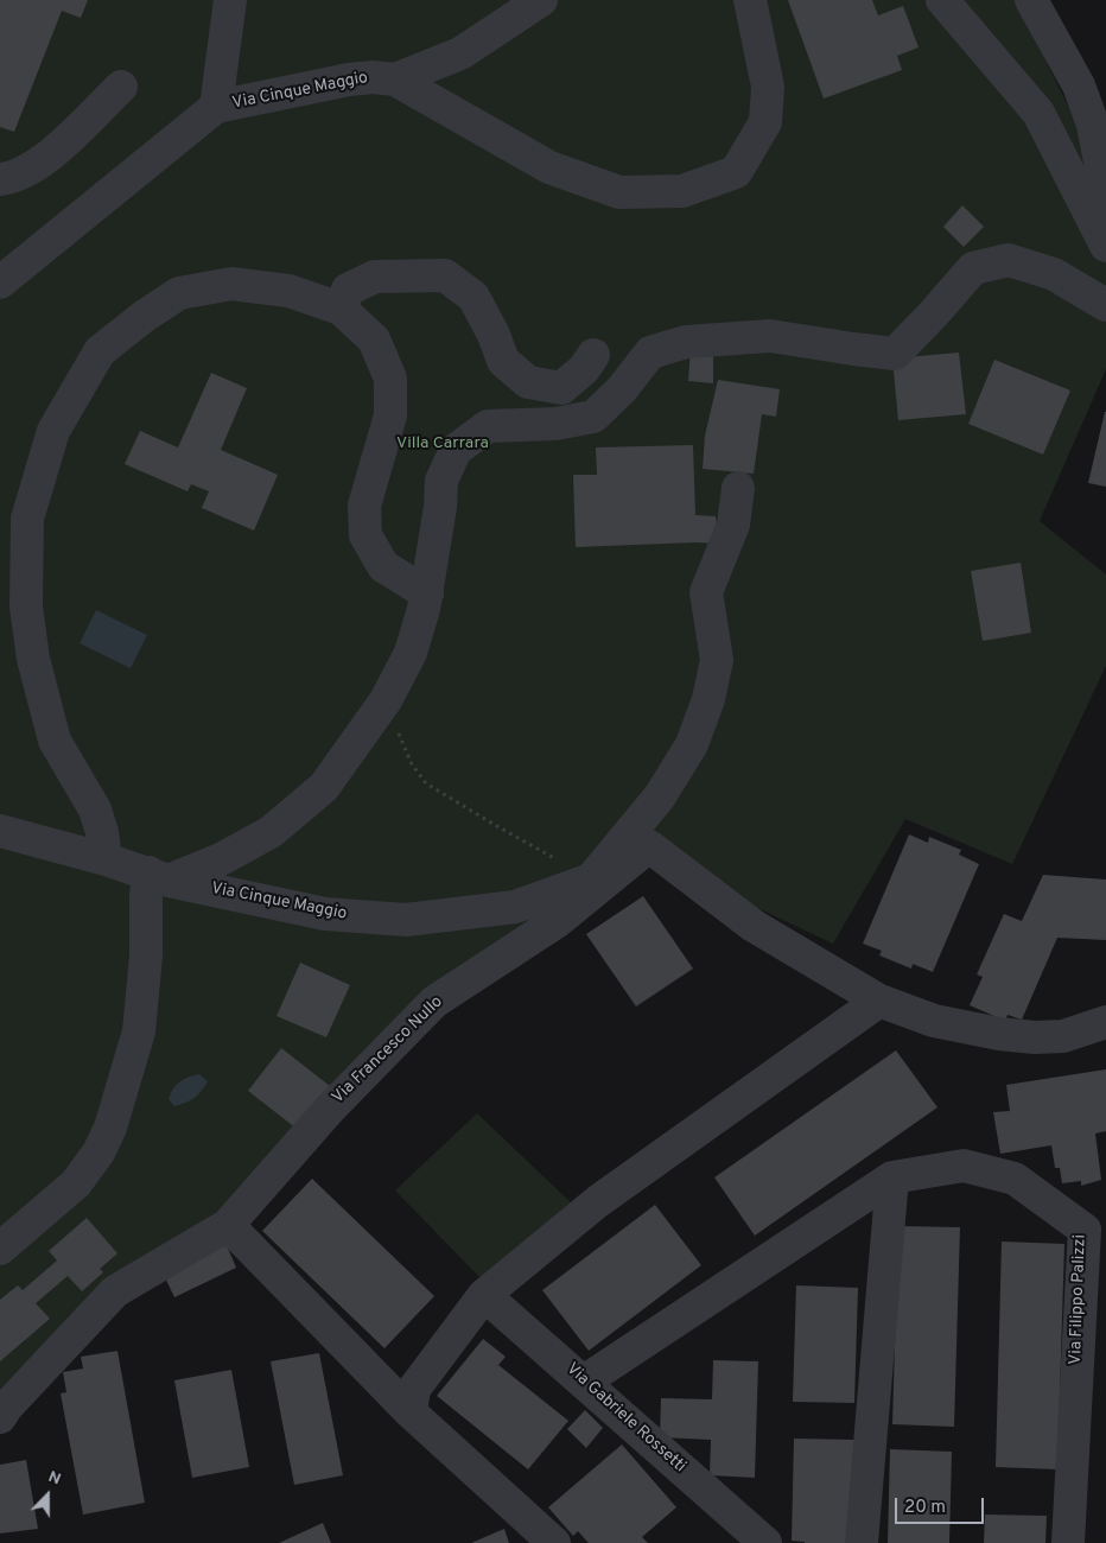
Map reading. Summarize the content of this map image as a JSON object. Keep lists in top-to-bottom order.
{
  "streets": {
    "street": [
      "Via Cinque Maggio",
      "Via Francesco Nullo",
      "Via Filippo Palizzi",
      "Via Gabriele Rossetti"
    ]
  },
  "crossings": [
    ["Via Filippo Palizzi", "Via Gabriele Rossetti"]
  ],
  "parks": ["Villa Carrara"],
  "scale_bar": "20 m",
  "north": "top"
}
